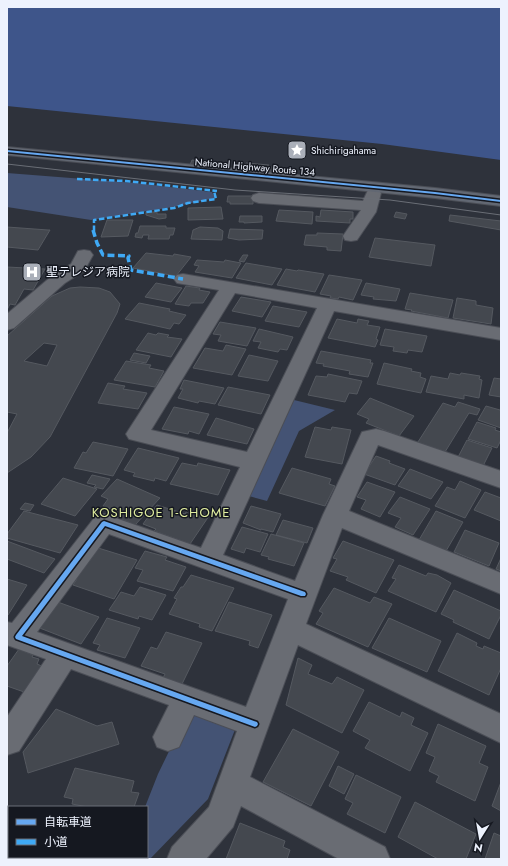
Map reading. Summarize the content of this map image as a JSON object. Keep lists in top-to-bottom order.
{
  "streets": {
    "highway": ["National Highway Route 134"]
  },
  "districts": ["KOSHIGOE 1-CHOME"],
  "places": {
    "place": ["Shichirigahama"],
    "hospital": ["聖テレジア病院"]
  },
  "legend": ["自転車道", "小道"],
  "north": "bottom"
}
